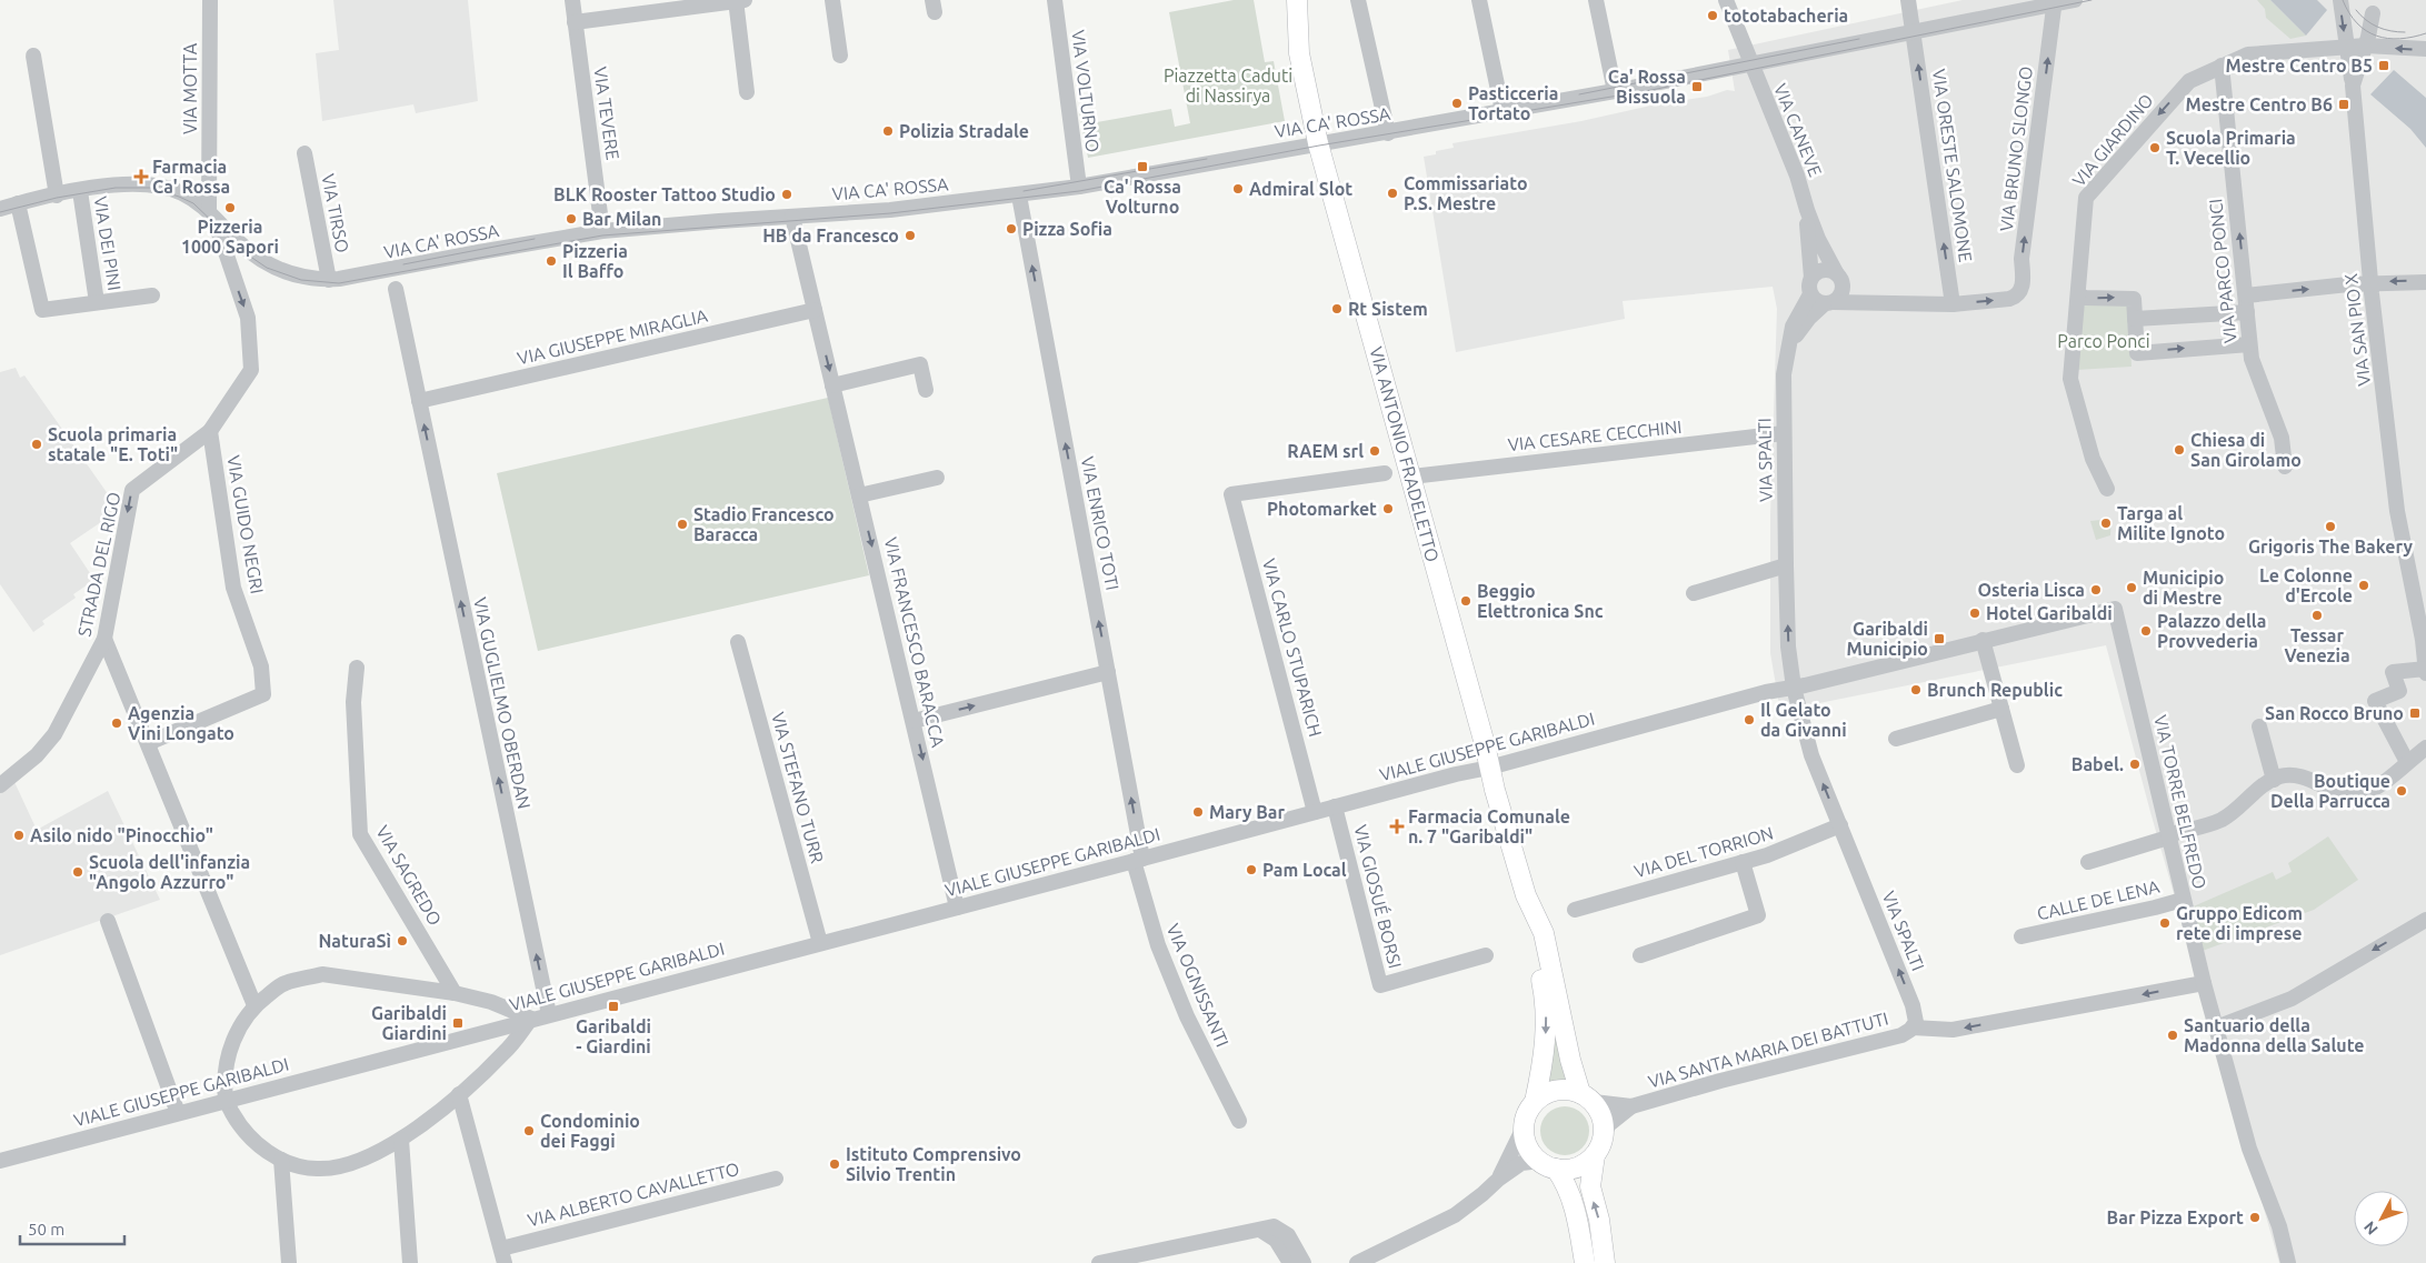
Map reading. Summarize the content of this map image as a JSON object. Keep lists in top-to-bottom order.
{
  "streets": {
    "main road": ["VIA ANTONIO FRADELETTO"],
    "street": [
      "VIA MOTTA",
      "VIA VOLTURNO",
      "VIA TEVERE",
      "VIA CA' ROSSA",
      "VIA CANEVE",
      "VIA GIARDINO",
      "VIA BRUNO SLONGO",
      "VIA ORESTE SALOMONE",
      "VIA TIRSO",
      "VIA DEI PINI",
      "VIA PARCO PONCI",
      "VIA SAN PIO X",
      "VIA GIUSEPPE MIRAGLIA",
      "VIA CESARE CECCHINI",
      "VIA SPALTI",
      "VIA ENRICO TOTI",
      "VIA GUIDO NEGRI",
      "STRADA DEL RIGO",
      "VIA FRANCESCO BARACCA",
      "VIA CARLO STUPARICH",
      "VIA GUGLIELMO OBERDAN",
      "VIALE GIUSEPPE GARIBALDI",
      "VIA STEFANO TURR",
      "VIA TORRE BELFREDO",
      "VIA DEL TORRION",
      "VIA SAGREDO",
      "VIA GIOSUÉ BORSI",
      "CALLE DE LENA",
      "VIA OGNISSANTI",
      "VIA SANTA MARIA DEI BATTUTI",
      "VIA ALBERTO CAVALLETTO"
    ]
  },
  "crossings": [
    ["VIA MOTTA", "VIA CA' ROSSA"],
    ["VIA MOTTA", "STRADA DEL RIGO"],
    ["VIA VOLTURNO", "VIA CA' ROSSA"],
    ["VIA TEVERE", "VIA CA' ROSSA"],
    ["VIA CA' ROSSA", "VIA CANEVE"],
    ["VIA CA' ROSSA", "VIA BRUNO SLONGO"],
    ["VIA CA' ROSSA", "VIA ORESTE SALOMONE"],
    ["VIA CA' ROSSA", "VIA TIRSO"],
    ["VIA CA' ROSSA", "VIA DEI PINI"],
    ["VIA CA' ROSSA", "VIA ANTONIO FRADELETTO"],
    ["VIA CA' ROSSA", "VIA ENRICO TOTI"],
    ["VIA CA' ROSSA", "STRADA DEL RIGO"],
    ["VIA CA' ROSSA", "VIA FRANCESCO BARACCA"],
    ["VIA CANEVE", "VIA BRUNO SLONGO"],
    ["VIA CANEVE", "VIA ORESTE SALOMONE"],
    ["VIA CANEVE", "VIA SPALTI"],
    ["VIA GIARDINO", "VIA PARCO PONCI"],
    ["VIA GIARDINO", "VIA SAN PIO X"],
    ["VIA GIUSEPPE MIRAGLIA", "VIA FRANCESCO BARACCA"],
    ["VIA GIUSEPPE MIRAGLIA", "VIA GUGLIELMO OBERDAN"],
    ["VIA CESARE CECCHINI", "VIA ANTONIO FRADELETTO"],
    ["VIA CESARE CECCHINI", "VIA SPALTI"],
    ["VIA ANTONIO FRADELETTO", "VIALE GIUSEPPE GARIBALDI"],
    ["VIA SPALTI", "VIALE GIUSEPPE GARIBALDI"],
    ["VIA SPALTI", "VIA DEL TORRION"],
    ["VIA SPALTI", "VIA SANTA MARIA DEI BATTUTI"],
    ["VIA ENRICO TOTI", "VIALE GIUSEPPE GARIBALDI"],
    ["VIA ENRICO TOTI", "VIA OGNISSANTI"],
    ["VIA GUIDO NEGRI", "STRADA DEL RIGO"],
    ["VIA FRANCESCO BARACCA", "VIALE GIUSEPPE GARIBALDI"],
    ["VIA CARLO STUPARICH", "VIALE GIUSEPPE GARIBALDI"],
    ["VIA GUGLIELMO OBERDAN", "VIALE GIUSEPPE GARIBALDI"],
    ["VIALE GIUSEPPE GARIBALDI", "VIA STEFANO TURR"],
    ["VIALE GIUSEPPE GARIBALDI", "VIA TORRE BELFREDO"],
    ["VIALE GIUSEPPE GARIBALDI", "VIA GIOSUÉ BORSI"],
    ["VIALE GIUSEPPE GARIBALDI", "VIA OGNISSANTI"],
    ["VIA TORRE BELFREDO", "CALLE DE LENA"]
  ],
  "one_way": [
    "VIA GIARDINO",
    "VIA BRUNO SLONGO",
    "VIA ORESTE SALOMONE",
    "VIA PARCO PONCI",
    "VIA SPALTI",
    "VIA ENRICO TOTI",
    "STRADA DEL RIGO",
    "VIA FRANCESCO BARACCA",
    "VIA GUGLIELMO OBERDAN"
  ],
  "parks": ["Piazzetta Caduti di Nassirya", "Parco Ponci"],
  "places": {
    "other": [
      "tototabacheria",
      "Pasticceria Tortato",
      "Polizia Stradale",
      "Scuola Primaria T. Vecellio",
      "Admiral Slot",
      "Commissariato P.S. Mestre",
      "BLK Rooster Tattoo Studio",
      "Pizzeria 1000 Sapori",
      "Bar Milan",
      "Pizza Sofia",
      "HB da Francesco",
      "Pizzeria Il Baffo",
      "Rt Sistem",
      "Scuola primaria statale \"E. Toti\"",
      "Chiesa di San Girolamo",
      "RAEM srl",
      "Photomarket",
      "Targa al Milite Ignoto",
      "Stadio Francesco Baracca",
      "Grigoris The Bakery",
      "Le Colonne d'Ercole",
      "Municipio di Mestre",
      "Osteria Lisca",
      "Beggio Elettronica Snc",
      "Hotel Garibaldi",
      "Tessar Venezia",
      "Palazzo della Provvederia",
      "Brunch Republic",
      "Il Gelato da Givanni",
      "Agenzia Vini Longato",
      "Babel.",
      "Boutique Della Parrucca",
      "Mary Bar",
      "Asilo nido \"Pinocchio\"",
      "Pam Local",
      "Scuola dell'infanzia \"Angolo Azzurro\"",
      "Gruppo Edicom rete di imprese",
      "NaturaSì",
      "Santuario della Madonna della Salute",
      "Condominio dei Faggi",
      "Istituto Comprensivo Silvio Trentin",
      "Bar Pizza Export"
    ],
    "transit": [
      "Mestre Centro B5",
      "Ca' Rossa Bissuola",
      "Mestre Centro B6",
      "Ca' Rossa Volturno",
      "Garibaldi Municipio",
      "San Rocco Bruno",
      "Garibaldi - Giardini",
      "Garibaldi Giardini"
    ],
    "health": ["Farmacia Ca' Rossa", "Farmacia Comunale n. 7 \"Garibaldi\""]
  },
  "scale_bar": "50 m",
  "north": "bottom left"
}
